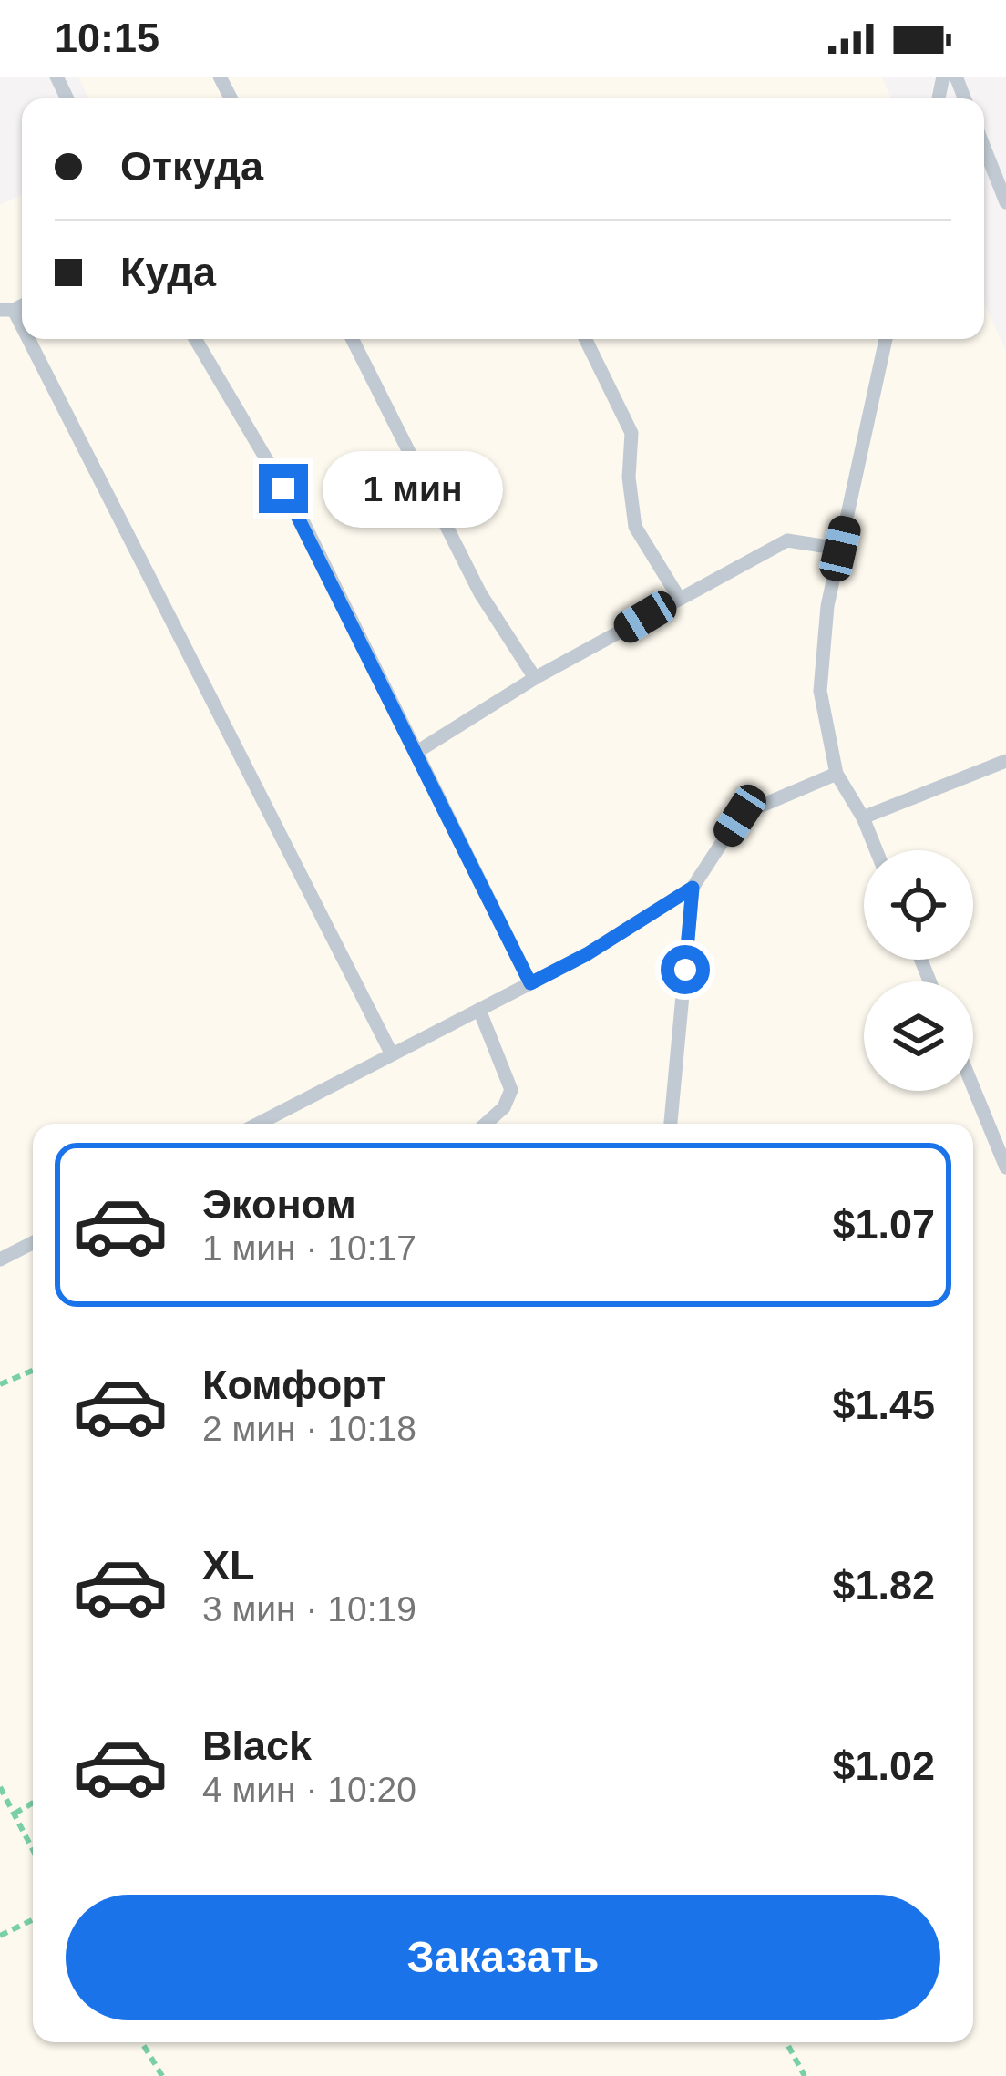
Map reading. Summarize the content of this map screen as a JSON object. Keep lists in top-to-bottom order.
{
  "page": {
    "status": "10:15",
    "banner": ["Откуда", "Куда"],
    "bubble": "1 мин",
    "list": [
      {
        "name": "Эконом",
        "note": "1 мин · 10:17",
        "value": "$1.07"
      },
      {
        "name": "Комфорт",
        "note": "2 мин · 10:18",
        "value": "$1.45"
      },
      {
        "name": "XL",
        "note": "3 мин · 10:19",
        "value": "$1.82"
      },
      {
        "name": "Black",
        "note": "4 мин · 10:20",
        "value": "$1.02"
      }
    ],
    "buttons": "Заказать"
  }
}
